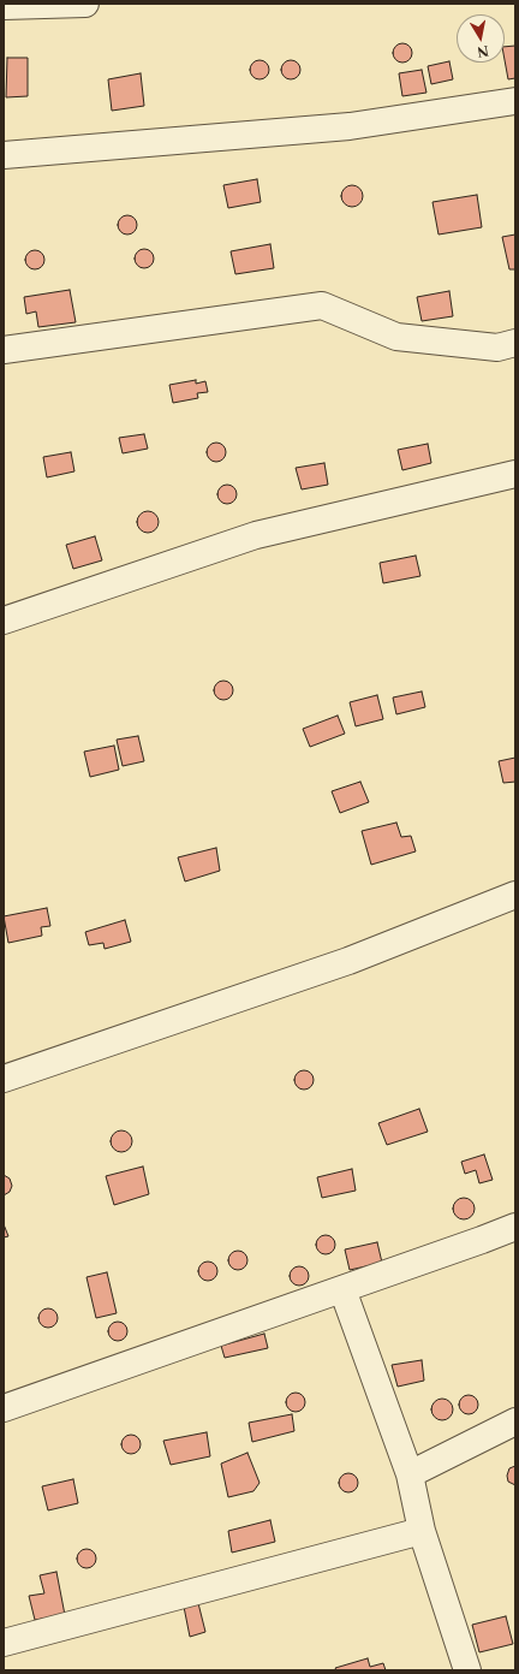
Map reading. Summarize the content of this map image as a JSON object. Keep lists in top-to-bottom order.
{
  "north": "bottom"
}
